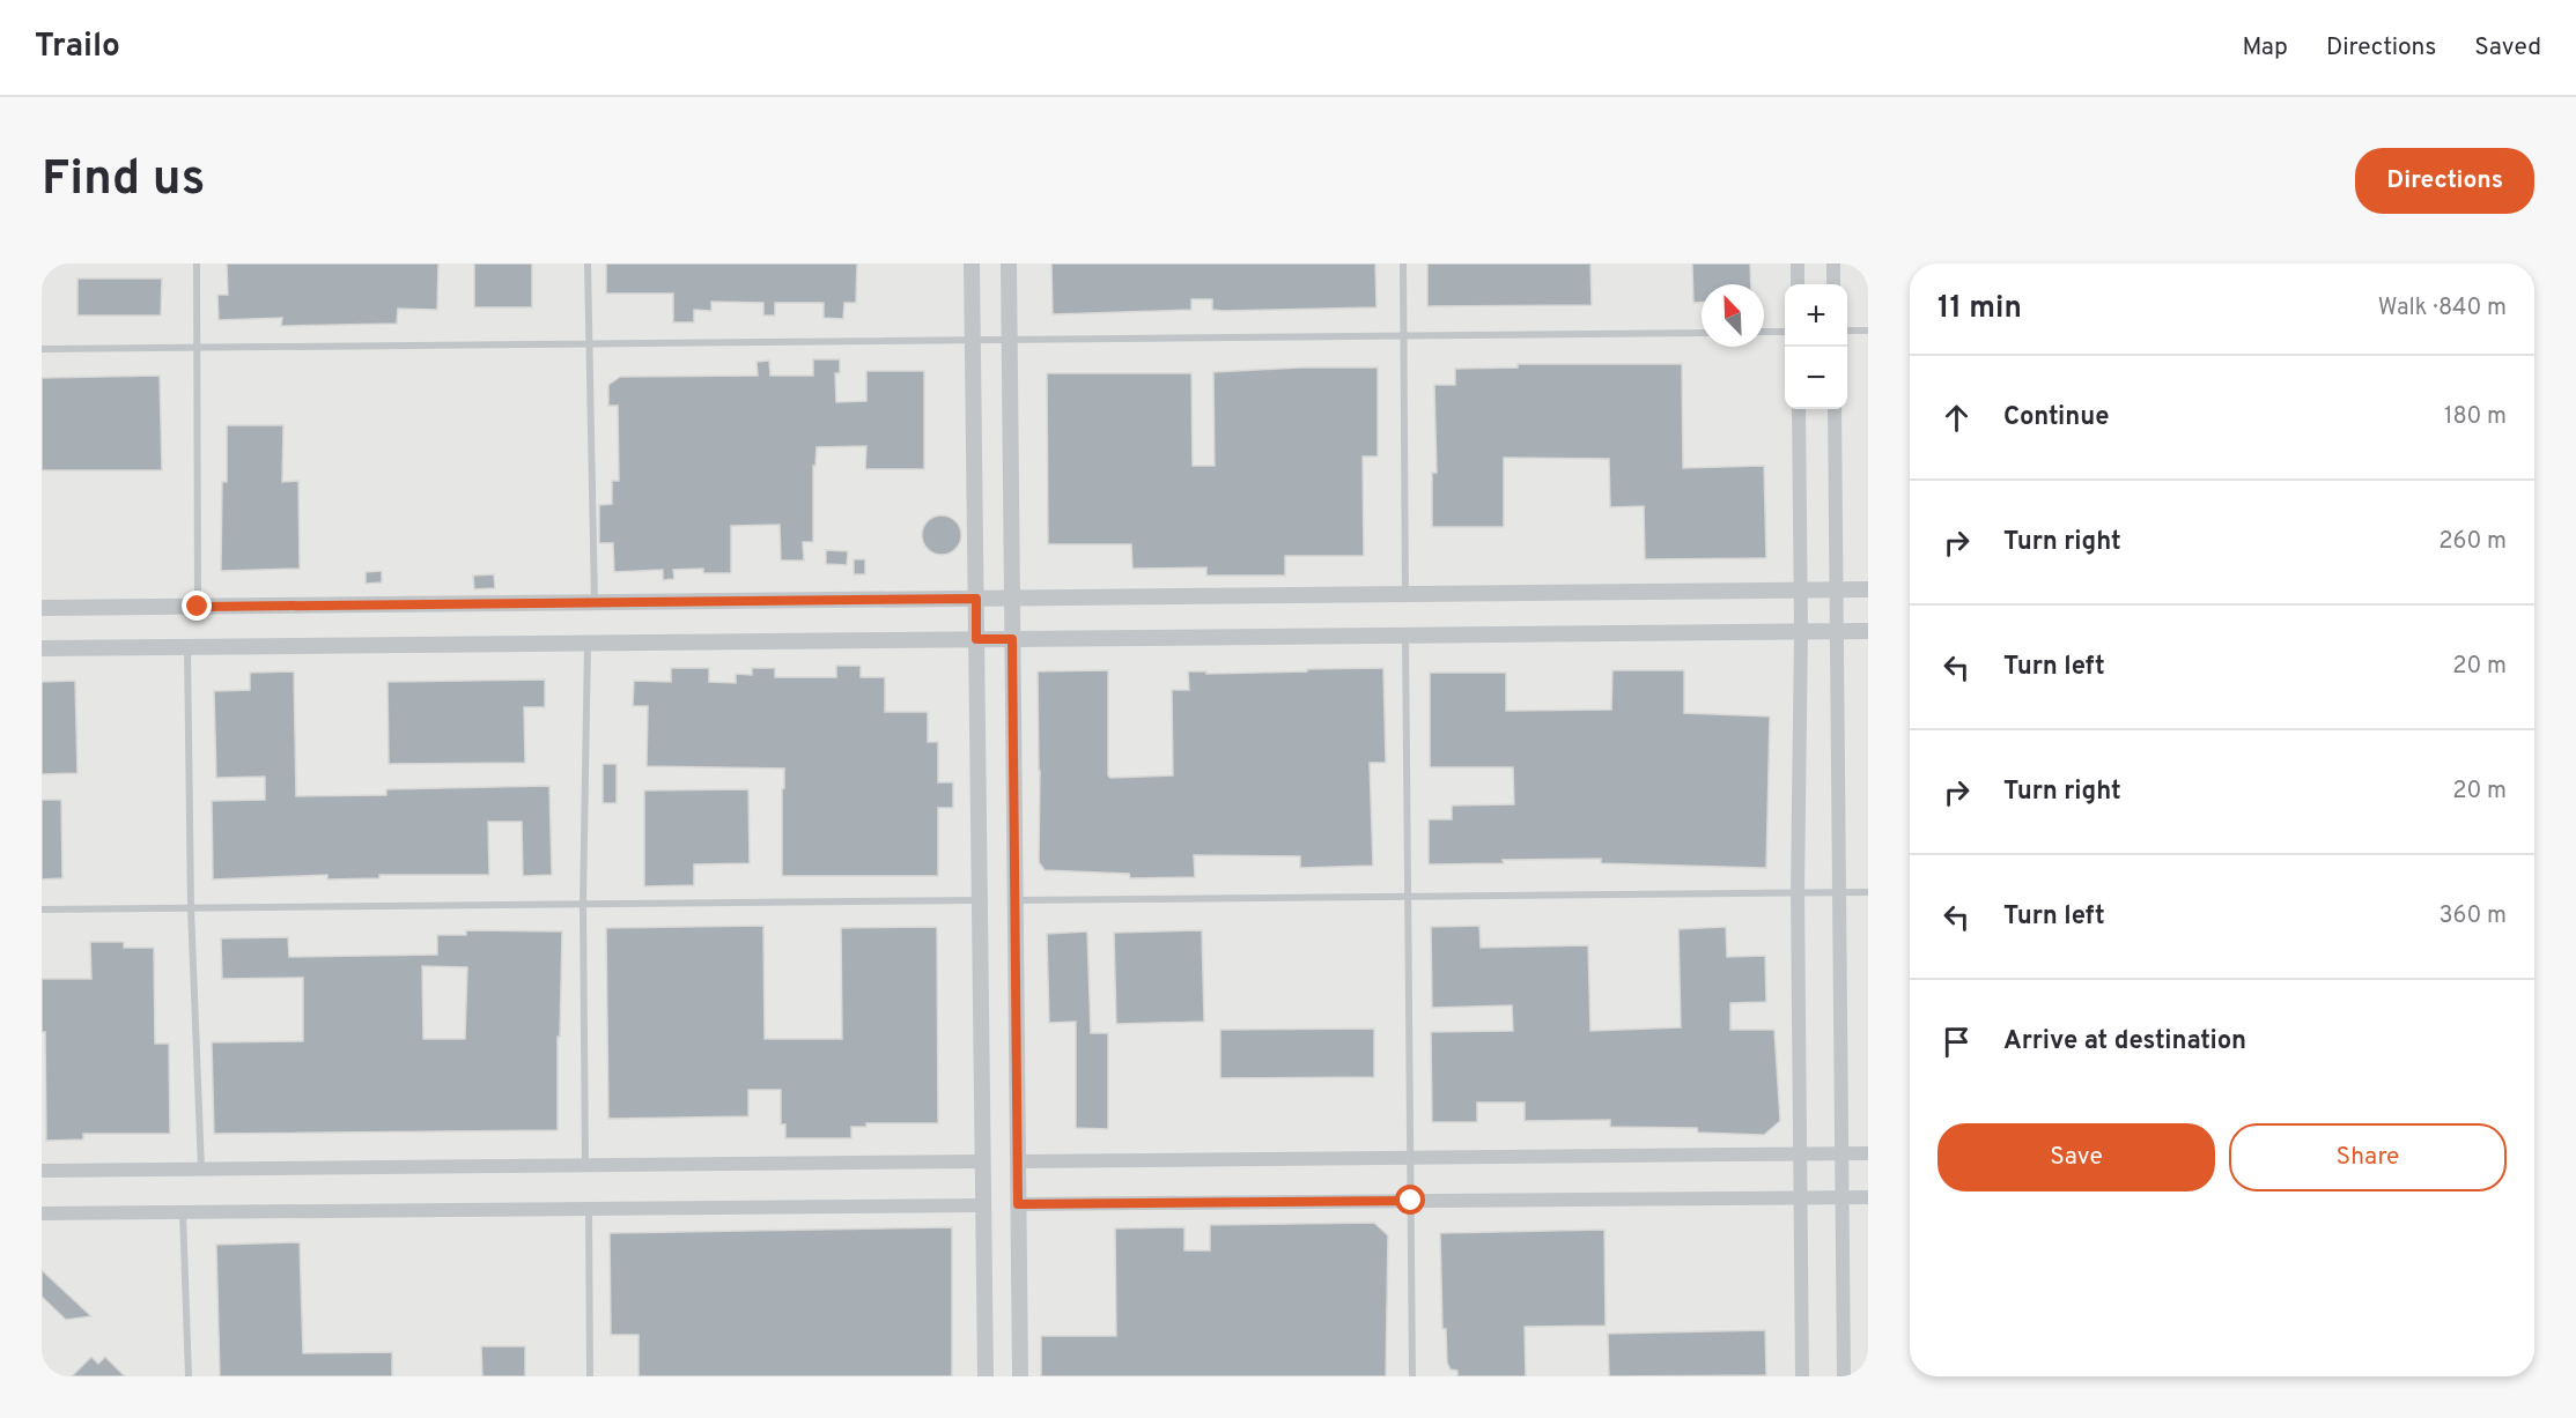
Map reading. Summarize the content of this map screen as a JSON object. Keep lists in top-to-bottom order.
{
  "north": "top left",
  "page": {
    "header": "Trailo",
    "nav": ["Map", "Directions", "Saved"],
    "buttons": [
      "Directions",
      ["Save", "Share"]
    ],
    "title": "Find us",
    "heading": ["11 min", "Walk · 840 m"],
    "map_buttons": ["+", "−"],
    "list": [
      ["Continue", "180 m"],
      ["Turn right", "260 m"],
      ["Turn left", "20 m"],
      ["Turn right", "20 m"],
      ["Turn left", "360 m"],
      "Arrive at destination"
    ]
  }
}
